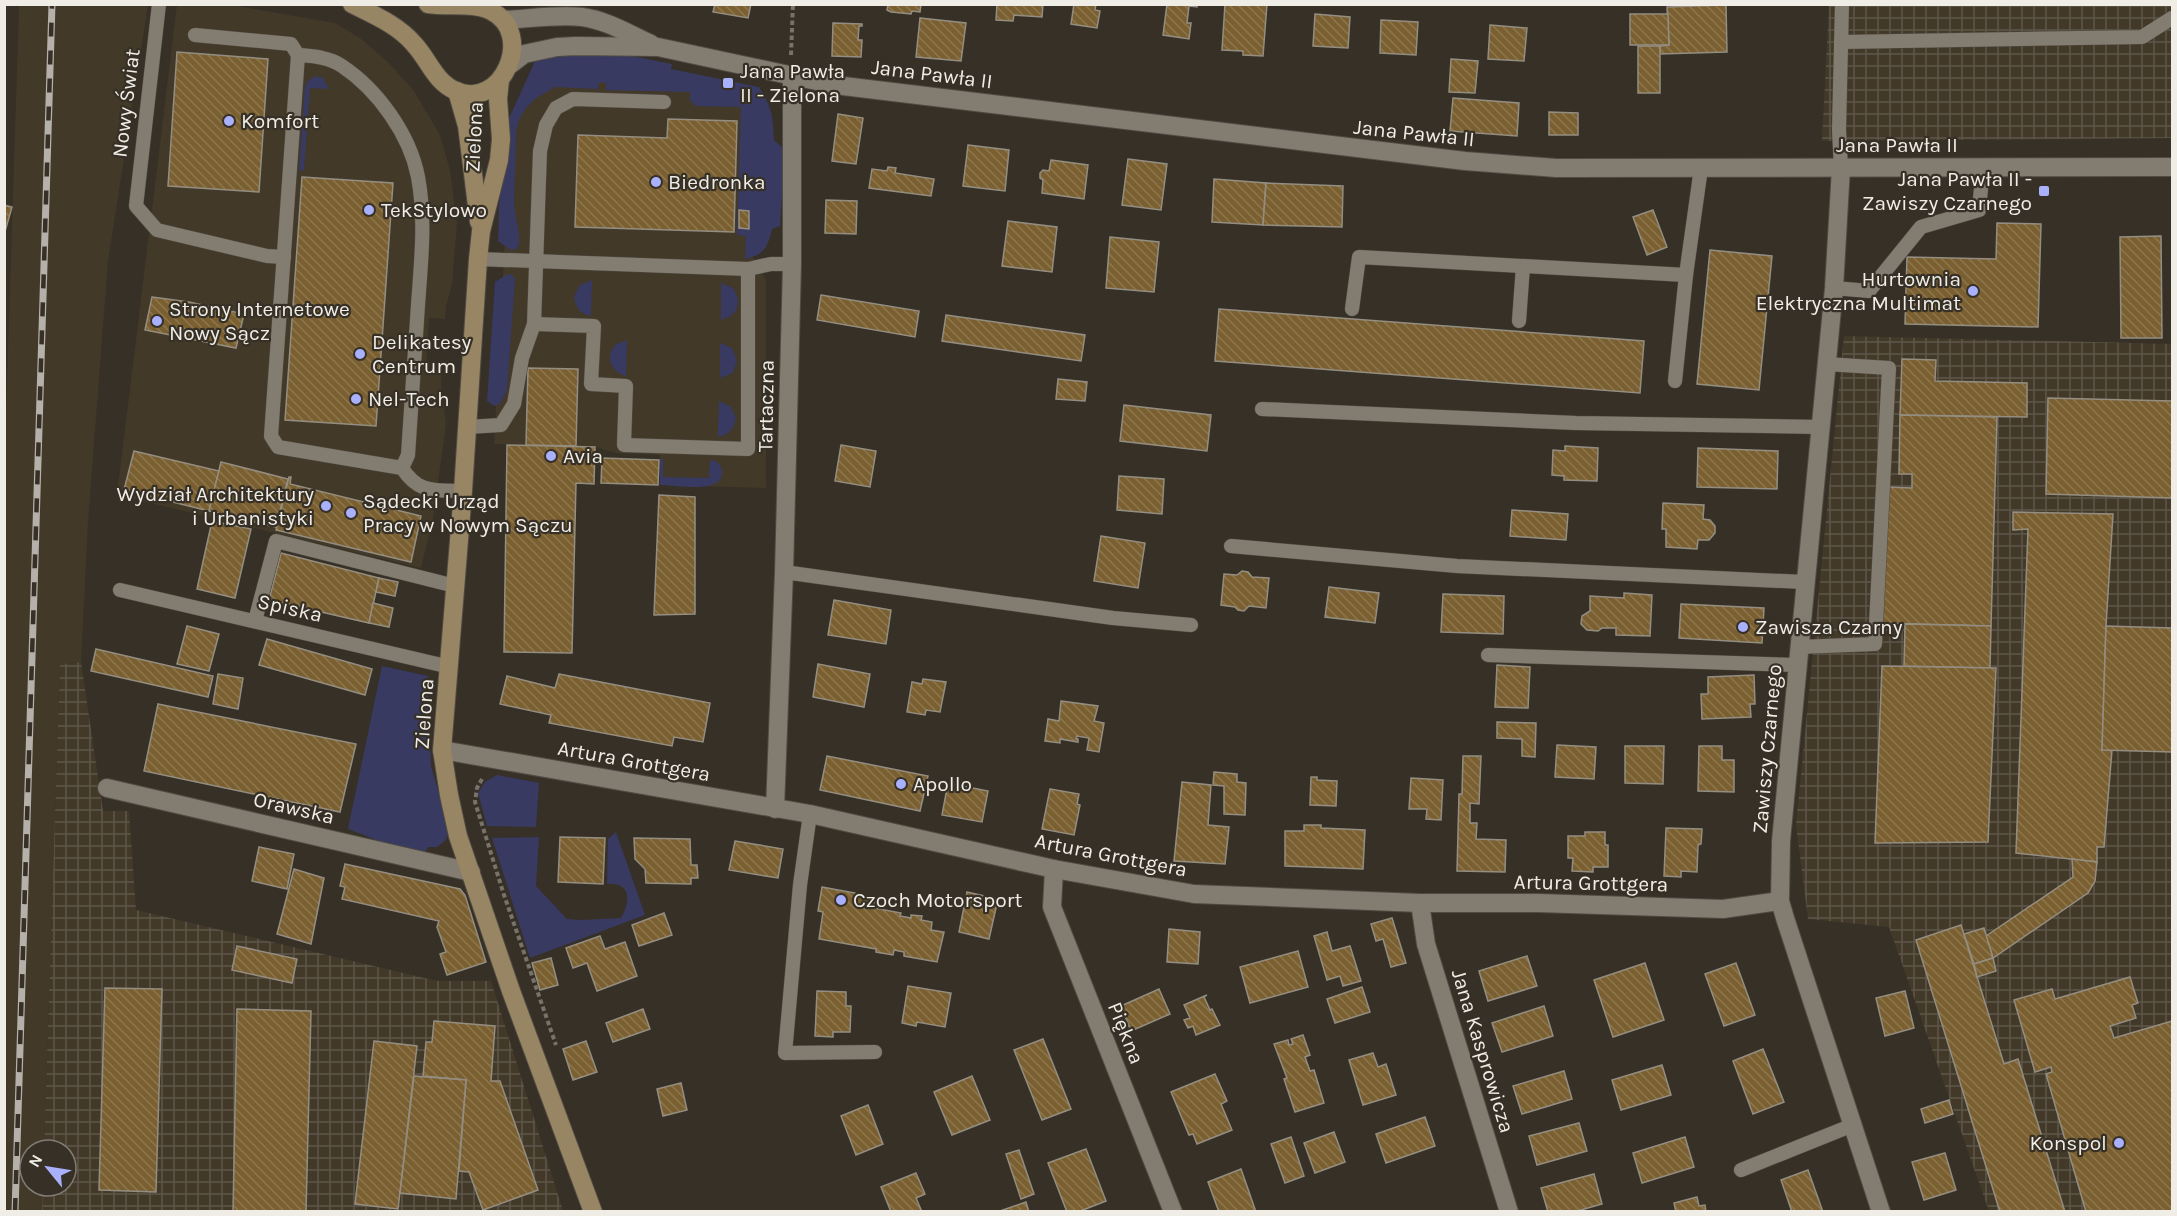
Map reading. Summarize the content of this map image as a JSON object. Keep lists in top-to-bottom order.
{
  "streets": {
    "street": [
      "Jana Pawła II",
      "Zielona",
      "Tartaczna",
      "Zawiszy Czarnego",
      "Artura Grottgera",
      "Orawska",
      "Piękna",
      "Jana Kasprowicza"
    ],
    "lane": ["Nowy Świat", "Spiska"]
  },
  "crossings": [
    ["Jana Pawła II", "Tartaczna"],
    ["Jana Pawła II", "Zawiszy Czarnego"],
    ["Zielona", "Spiska"],
    ["Zielona", "Artura Grottgera"],
    ["Zielona", "Orawska"],
    ["Tartaczna", "Artura Grottgera"],
    ["Zawiszy Czarnego", "Artura Grottgera"],
    ["Artura Grottgera", "Piękna"],
    ["Artura Grottgera", "Jana Kasprowicza"]
  ],
  "places": {
    "transit": ["Jana Pawła II - Zielona", "Jana Pawła II - Zawiszy Czarnego"],
    "other": [
      "Komfort",
      "Biedronka",
      "TekStylowo",
      "Hurtownia Elektryczna Multimat",
      "Strony Internetowe Nowy Sącz",
      "Delikatesy Centrum",
      "Nel-Tech",
      "Avia",
      "Wydział Architektury i Urbanistyki",
      "Sądecki Urząd Pracy w Nowym Sączu",
      "Zawisza Czarny",
      "Apollo",
      "Czoch Motorsport",
      "Konspol"
    ]
  },
  "north": "top left"
}
